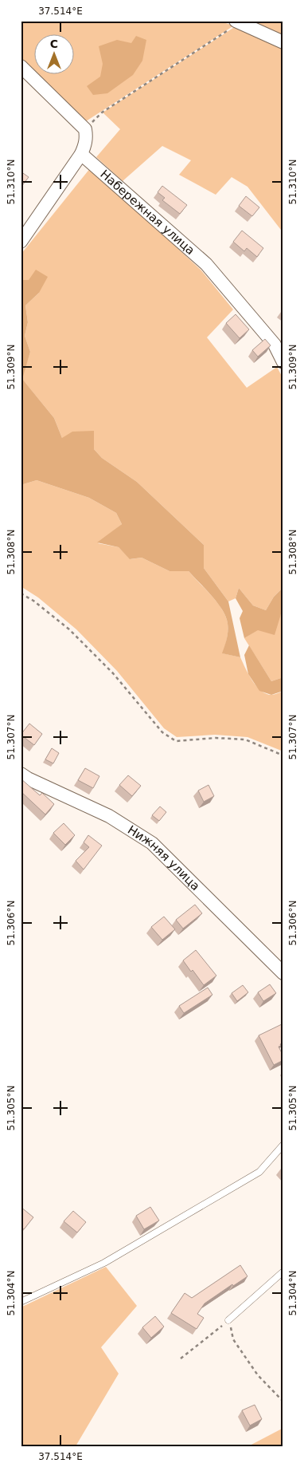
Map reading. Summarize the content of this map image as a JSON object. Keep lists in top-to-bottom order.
{
  "streets": {
    "street": ["Набережная улица", "Нижняя улица"]
  },
  "north": "top",
  "coordinates": [
    "37.514°E",
    "51.310°N",
    "51.309°N",
    "51.308°N",
    "51.307°N",
    "51.306°N",
    "51.305°N",
    "51.304°N"
  ]
}
